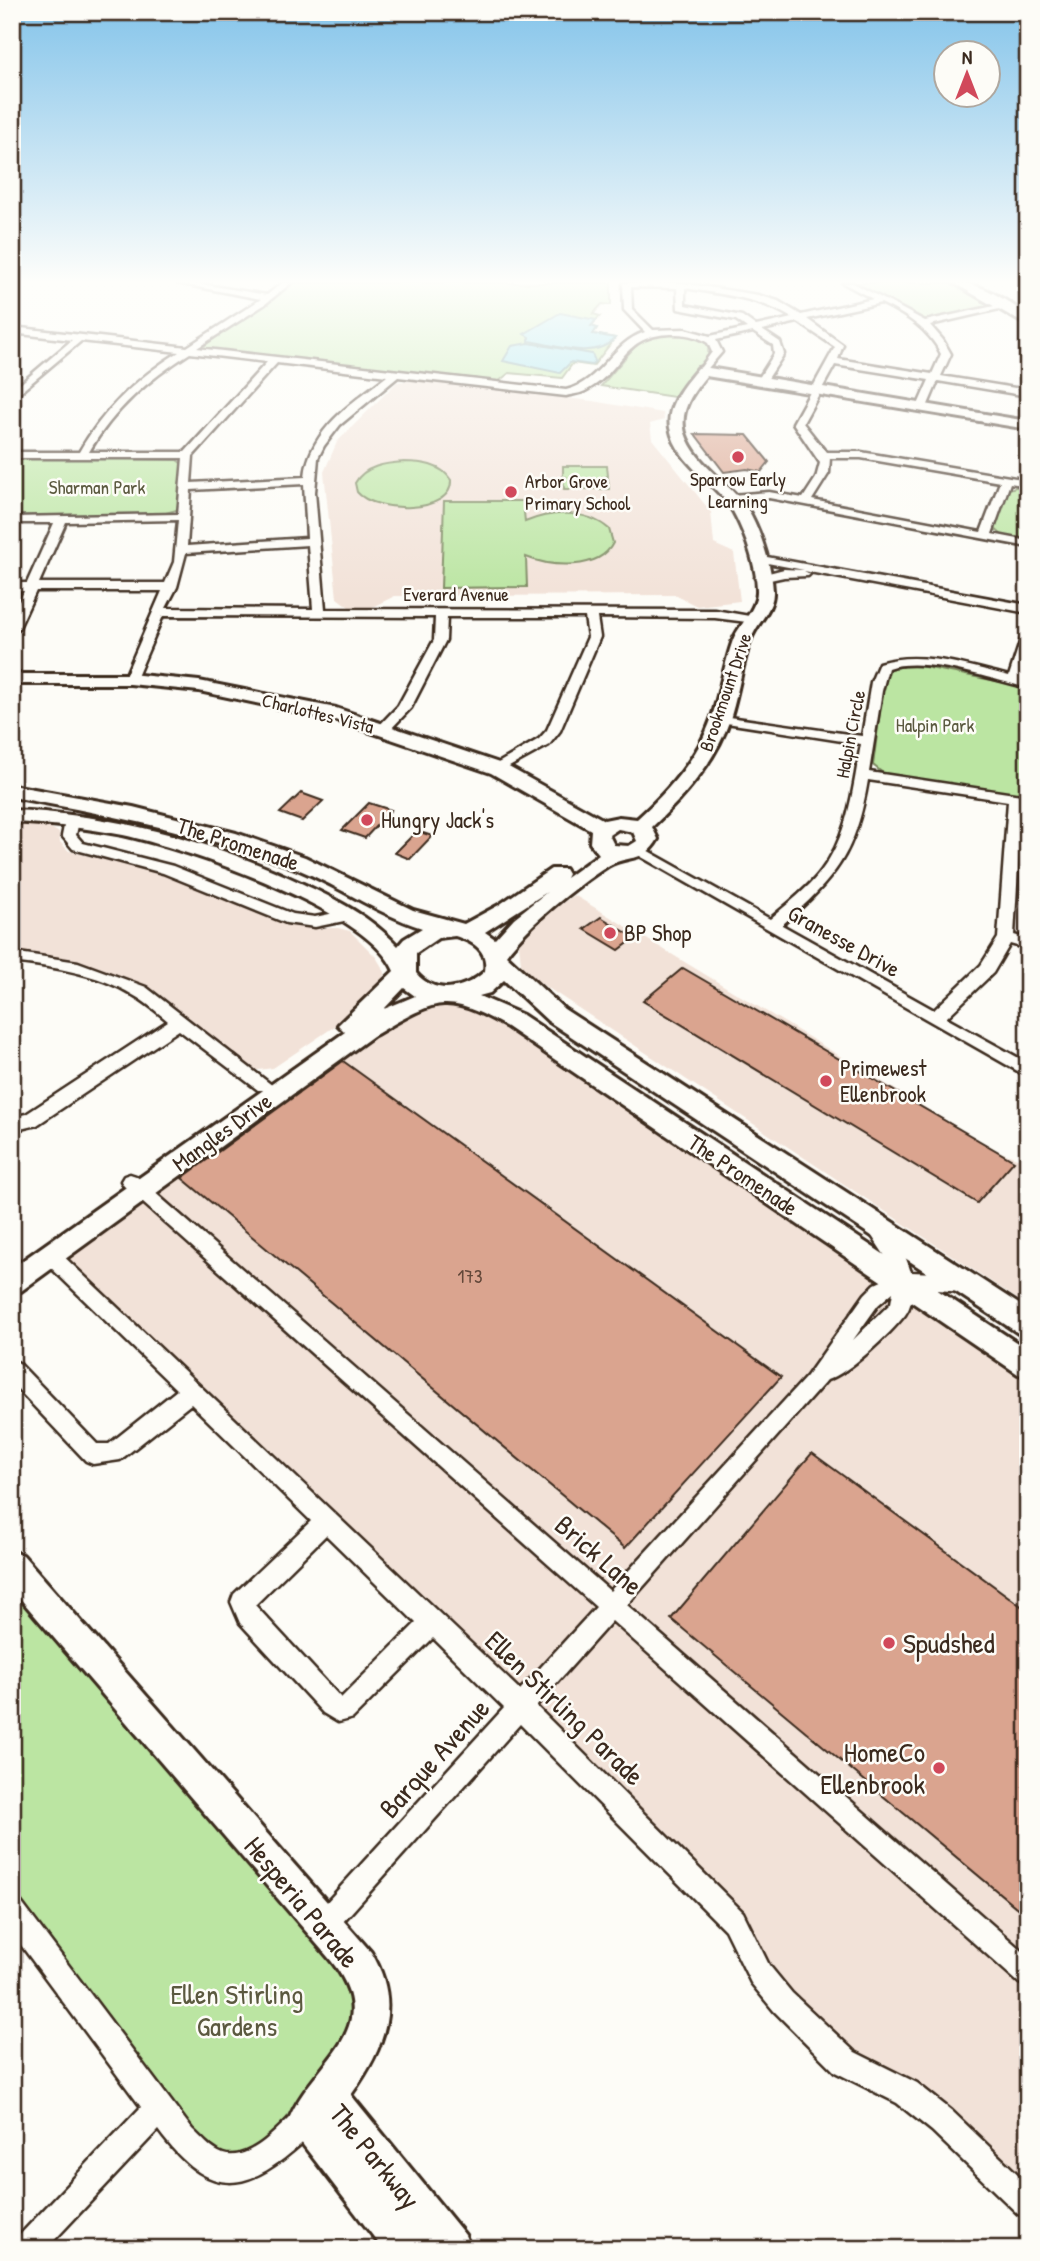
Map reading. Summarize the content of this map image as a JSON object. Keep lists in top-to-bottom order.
{
  "streets": {
    "street": [
      "Everard Avenue",
      "Brookmount Drive",
      "Charlottes Vista",
      "Halpin Circle",
      "The Promenade",
      "Granesse Drive",
      "Mangles Drive",
      "Brick Lane",
      "Ellen Stirling Parade",
      "Barque Avenue",
      "Hesperia Parade",
      "The Parkway"
    ]
  },
  "crossings": [
    ["Everard Avenue", "Brookmount Drive"],
    ["Charlottes Vista", "Granesse Drive"],
    ["Halpin Circle", "Granesse Drive"],
    ["The Promenade", "Mangles Drive"],
    ["The Promenade", "Barque Avenue"],
    ["Mangles Drive", "Brick Lane"],
    ["Mangles Drive", "Ellen Stirling Parade"],
    ["Brick Lane", "Barque Avenue"],
    ["Ellen Stirling Parade", "Barque Avenue"],
    ["Barque Avenue", "Hesperia Parade"],
    ["Hesperia Parade", "The Parkway"]
  ],
  "parks": ["Sharman Park", "Halpin Park", "Ellen Stirling Gardens"],
  "places": [
    "Sparrow Early Learning",
    "Arbor Grove Primary School",
    "Hungry Jack's",
    "BP Shop",
    "Primewest Ellenbrook",
    "Spudshed",
    "HomeCo Ellenbrook"
  ],
  "house_numbers": ["173"],
  "north": "top"
}
